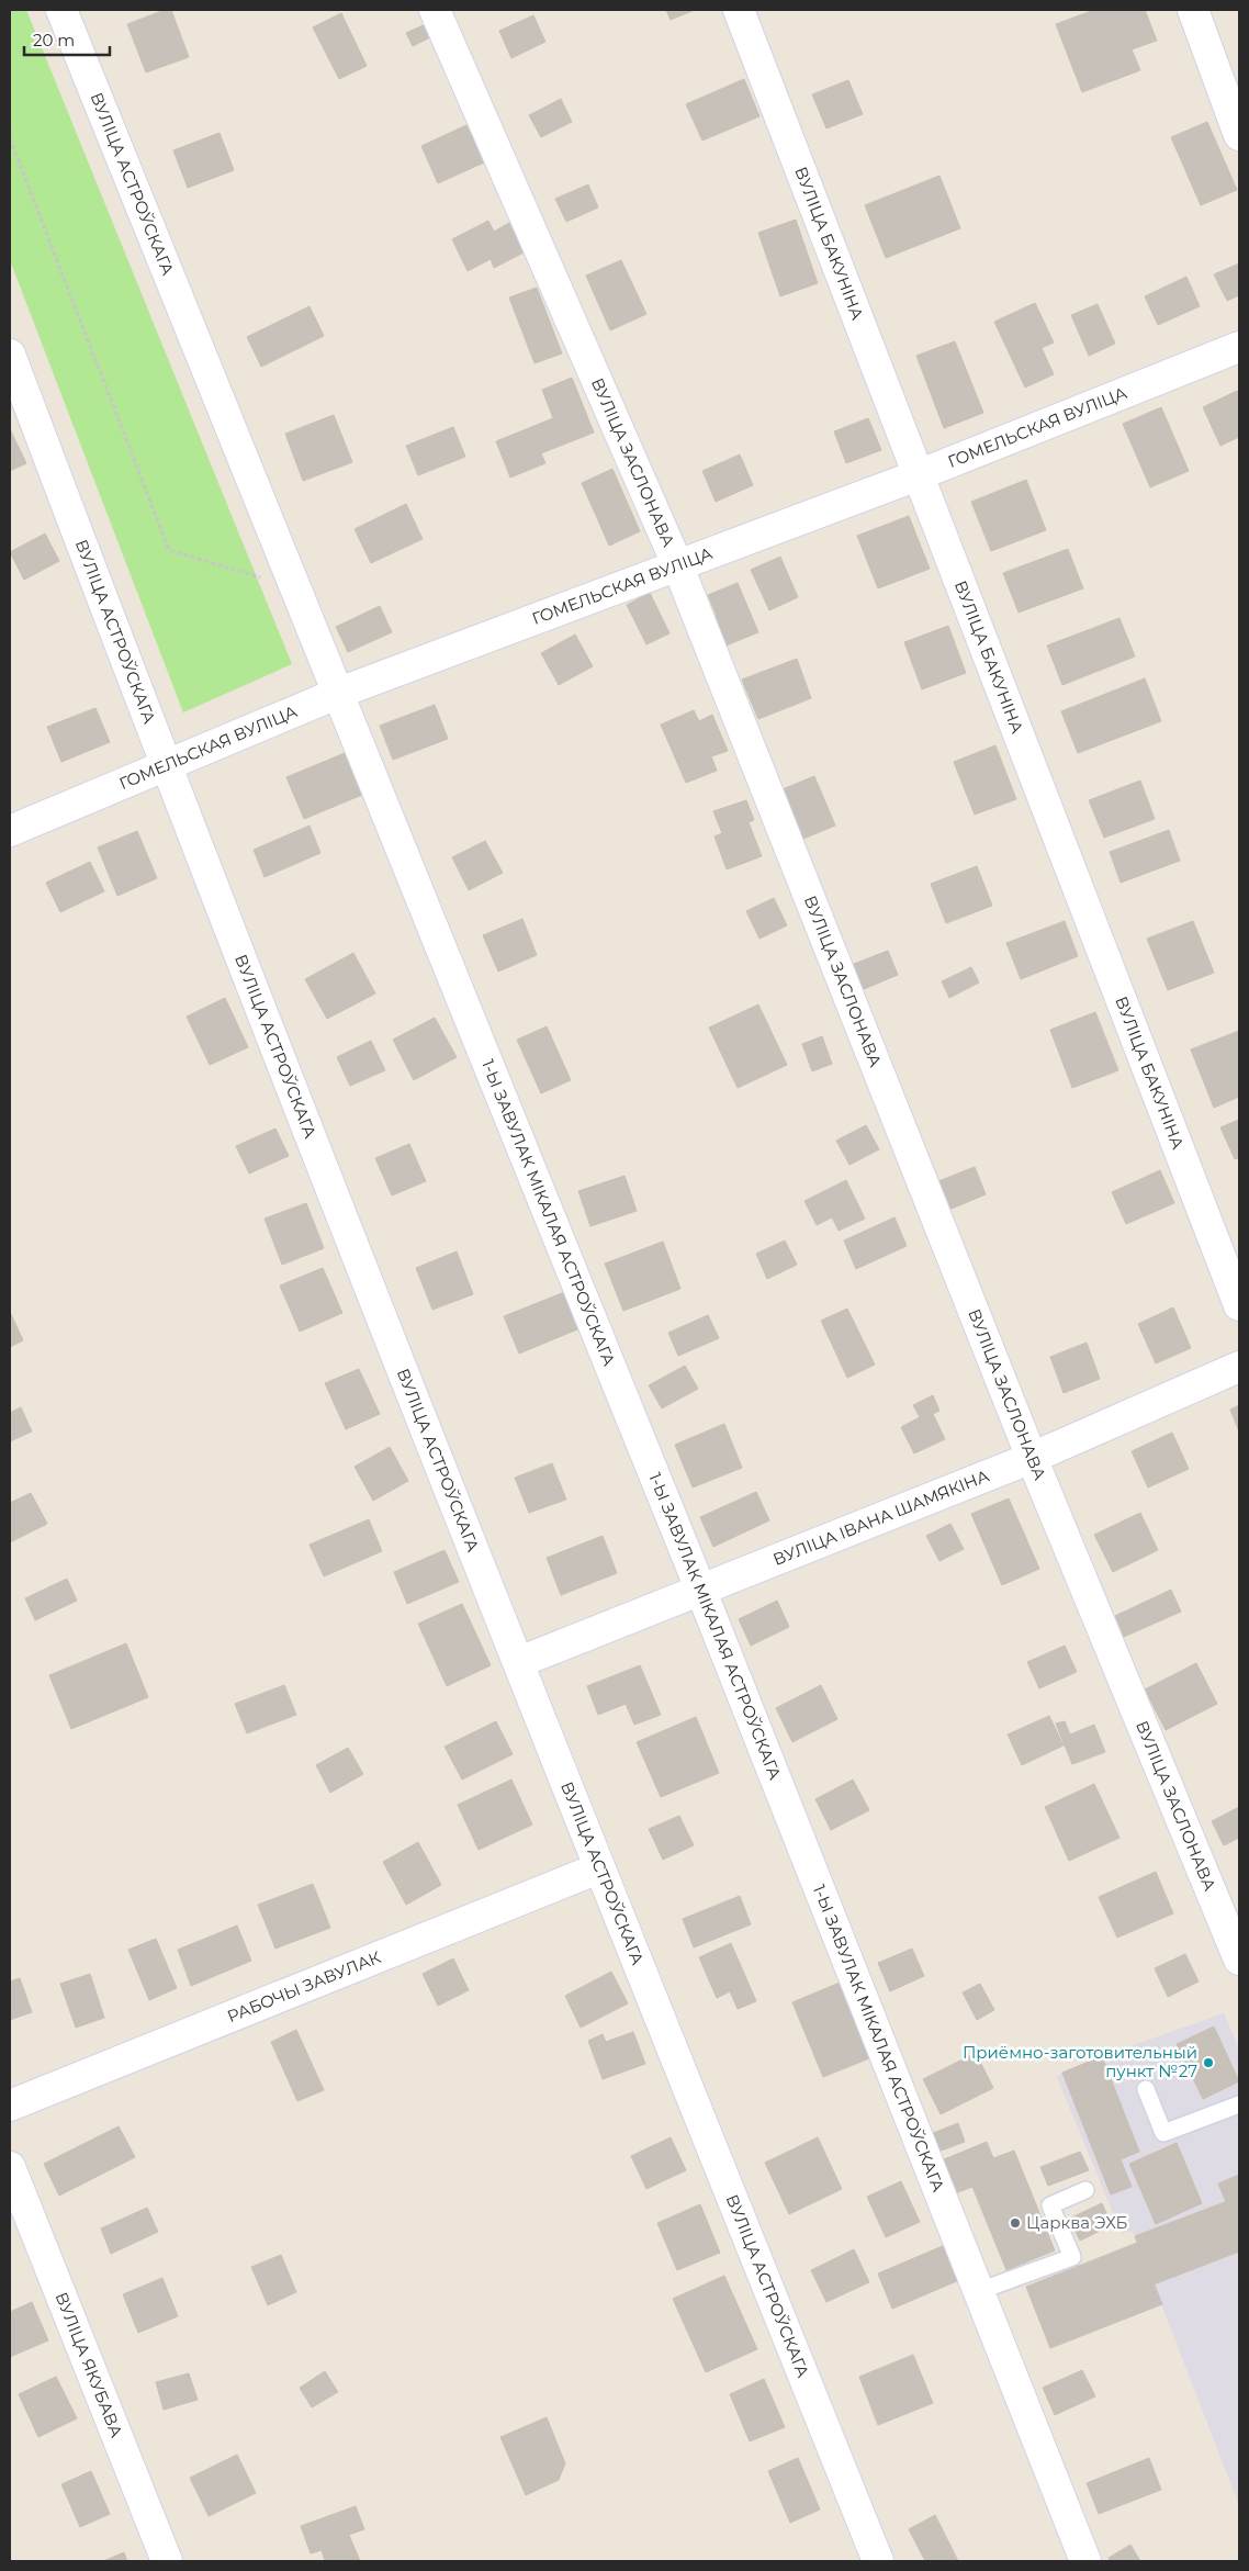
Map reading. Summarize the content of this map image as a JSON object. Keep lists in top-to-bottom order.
{
  "streets": {
    "street": [
      "ВУЛІЦА АСТРОЎСКАГА",
      "ВУЛІЦА БАКУНІНА",
      "ГОМЕЛЬСКАЯ ВУЛІЦА",
      "ВУЛІЦА ЗАСЛОНАВА",
      "1-Ы ЗАВУЛАК МІКАЛАЯ АСТРОЎСКАГА",
      "ВУЛІЦА ІВАНА ШАМЯКІНА",
      "РАБОЧЫ ЗАВУЛАК",
      "ВУЛІЦА ЯКУБАВА"
    ]
  },
  "crossings": [
    ["ВУЛІЦА АСТРОЎСКАГА", "ГОМЕЛЬСКАЯ ВУЛІЦА"],
    ["ВУЛІЦА АСТРОЎСКАГА", "1-Ы ЗАВУЛАК МІКАЛАЯ АСТРОЎСКАГА"],
    ["ВУЛІЦА АСТРОЎСКАГА", "ВУЛІЦА ІВАНА ШАМЯКІНА"],
    ["ВУЛІЦА АСТРОЎСКАГА", "РАБОЧЫ ЗАВУЛАК"],
    ["ВУЛІЦА БАКУНІНА", "ГОМЕЛЬСКАЯ ВУЛІЦА"],
    ["ГОМЕЛЬСКАЯ ВУЛІЦА", "ВУЛІЦА ЗАСЛОНАВА"],
    ["ГОМЕЛЬСКАЯ ВУЛІЦА", "1-Ы ЗАВУЛАК МІКАЛАЯ АСТРОЎСКАГА"],
    ["ВУЛІЦА ЗАСЛОНАВА", "ВУЛІЦА ІВАНА ШАМЯКІНА"],
    ["1-Ы ЗАВУЛАК МІКАЛАЯ АСТРОЎСКАГА", "ВУЛІЦА ІВАНА ШАМЯКІНА"]
  ],
  "places": ["Приёмно-заготовительный пункт №27", "Царква ЭХБ"],
  "scale_bar": "20 m"
}
